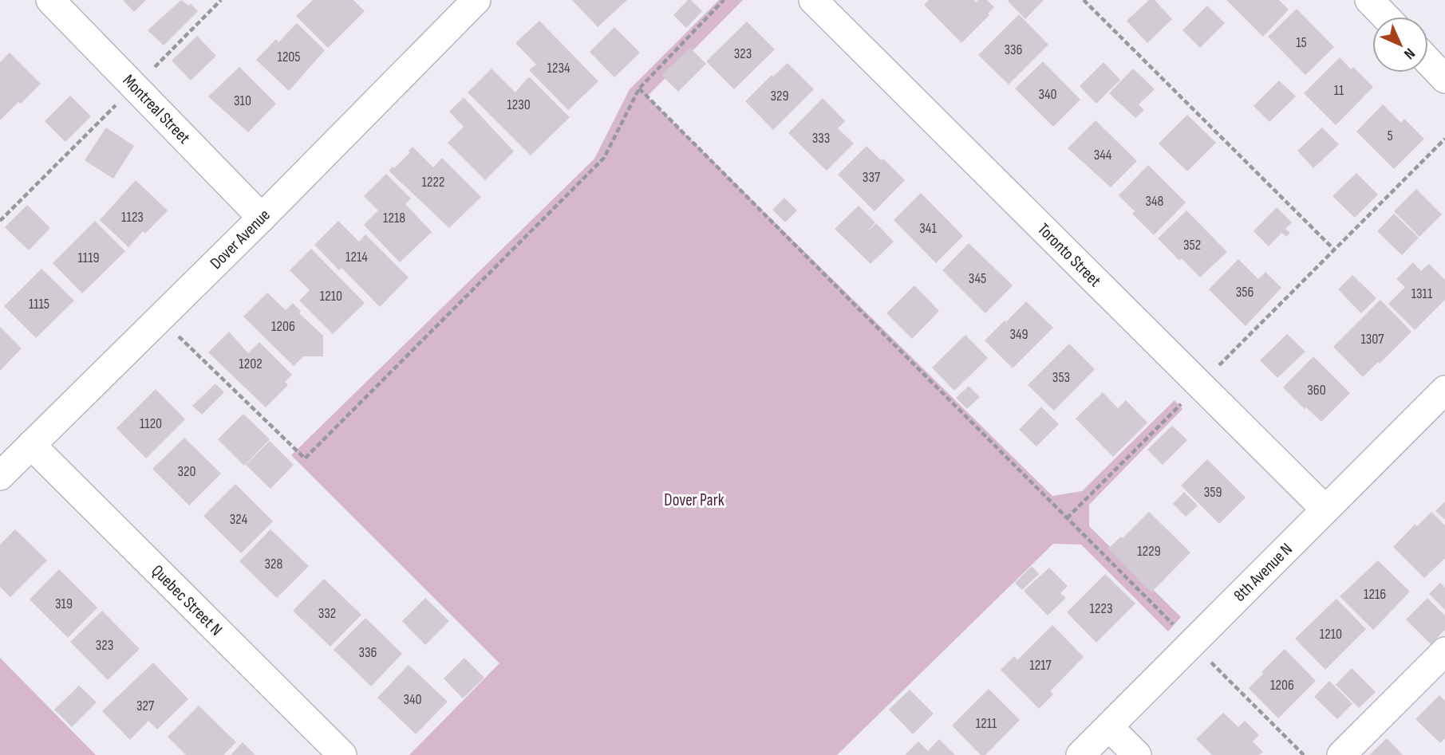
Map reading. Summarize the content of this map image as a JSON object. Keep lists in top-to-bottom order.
{
  "streets": {
    "street": [
      "Montreal Street",
      "Dover Avenue",
      "Toronto Street",
      "8th Avenue N",
      "Quebec Street N"
    ]
  },
  "crossings": [
    ["Montreal Street", "Dover Avenue"],
    ["Dover Avenue", "Quebec Street N"],
    ["Toronto Street", "8th Avenue N"]
  ],
  "parks": ["Dover Park"],
  "house_numbers": [
    "15",
    "336",
    "323",
    "1205",
    "1234",
    "11",
    "340",
    "329",
    "310",
    "1230",
    "5",
    "333",
    "344",
    "337",
    "1222",
    "348",
    "1123",
    "1218",
    "341",
    "352",
    "1214",
    "1119",
    "345",
    "356",
    "1311",
    "1210",
    "1115",
    "1206",
    "349",
    "1307",
    "1202",
    "353",
    "360",
    "1120",
    "320",
    "359",
    "324",
    "1229",
    "328",
    "1216",
    "319",
    "1223",
    "332",
    "1210",
    "323",
    "336",
    "1217",
    "1206",
    "340",
    "327",
    "1211"
  ],
  "north": "bottom right"
}
